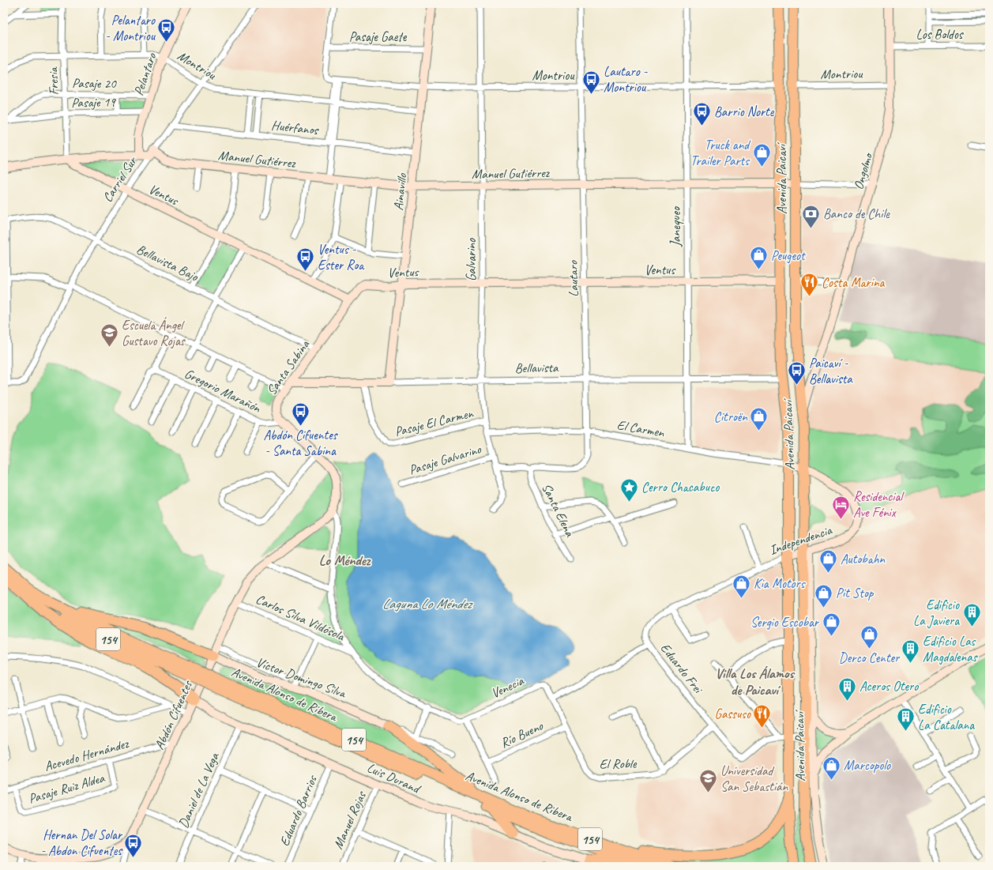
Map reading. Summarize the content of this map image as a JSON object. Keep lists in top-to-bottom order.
{
  "streets": {
    "highway": ["154", "Avenida Alonso de Ribera"],
    "main road": ["Avenida Paicaví"],
    "street": [
      "Los Boldos",
      "Pasaje Gaete",
      "Montriou",
      "Pelantaro",
      "Fresia",
      "Pasaje 20",
      "Pasaje 19",
      "Huérfanos",
      "Manuel Gutiérrez",
      "Ongolmo",
      "Carriel Sur",
      "Ainavillo",
      "Ventus",
      "Janequeo",
      "Galvarino",
      "Bellavista Bajo",
      "Lautaro",
      "Santa Sabina",
      "Bellavista",
      "Gregorio Marañón",
      "Pasaje El Carmen",
      "El Carmen",
      "Pasaje Galvarino",
      "Santa Elena",
      "Independencia",
      "Carlos Silva Vildósola",
      "Eduardo Frei",
      "Víctor Domingo Silva",
      "Venecia",
      "Abdón Cifuentes",
      "Río Bueno",
      "Acevedo Hernández",
      "El Roble",
      "Luis Durand",
      "Pasaje Ruiz Aldea",
      "Daniel de La Vega",
      "Eduardo Barrios",
      "Manuel Rojas"
    ]
  },
  "crossings": [
    ["Los Boldos", "Ongolmo"],
    ["Pasaje Gaete", "Montriou"],
    ["Pasaje Gaete", "Ainavillo"],
    ["Montriou", "Pelantaro"],
    ["Montriou", "Fresia"],
    ["Montriou", "Ongolmo"],
    ["Montriou", "Carriel Sur"],
    ["Montriou", "Avenida Paicaví"],
    ["Montriou", "Ainavillo"],
    ["Montriou", "Janequeo"],
    ["Montriou", "Galvarino"],
    ["Montriou", "Lautaro"],
    ["Pelantaro", "Pasaje 20"],
    ["Pelantaro", "Pasaje 19"],
    ["Pelantaro", "Manuel Gutiérrez"],
    ["Fresia", "Pasaje 20"],
    ["Fresia", "Pasaje 19"],
    ["Fresia", "Manuel Gutiérrez"],
    ["Fresia", "Ventus"],
    ["Pasaje 20", "Pasaje 19"],
    ["Huérfanos", "Carriel Sur"],
    ["Huérfanos", "Ainavillo"],
    ["Manuel Gutiérrez", "Ongolmo"],
    ["Manuel Gutiérrez", "Carriel Sur"],
    ["Manuel Gutiérrez", "Avenida Paicaví"],
    ["Manuel Gutiérrez", "Ainavillo"],
    ["Manuel Gutiérrez", "Ventus"],
    ["Manuel Gutiérrez", "Janequeo"],
    ["Manuel Gutiérrez", "Galvarino"],
    ["Manuel Gutiérrez", "Lautaro"],
    ["Ongolmo", "Avenida Paicaví"],
    ["Carriel Sur", "Ventus"],
    ["Carriel Sur", "Bellavista Bajo"],
    ["Avenida Paicaví", "Ventus"],
    ["Avenida Paicaví", "Bellavista"],
    ["Avenida Paicaví", "El Carmen"],
    ["Avenida Paicaví", "Independencia"],
    ["Ainavillo", "Ventus"],
    ["Ainavillo", "Bellavista"],
    ["Ventus", "Janequeo"],
    ["Ventus", "Galvarino"],
    ["Ventus", "Lautaro"],
    ["Ventus", "Santa Sabina"],
    ["Janequeo", "Bellavista"],
    ["Janequeo", "El Carmen"],
    ["Galvarino", "Lautaro"],
    ["Galvarino", "Bellavista"],
    ["Galvarino", "Pasaje El Carmen"],
    ["Galvarino", "El Carmen"],
    ["Galvarino", "Pasaje Galvarino"],
    ["Bellavista Bajo", "Santa Sabina"],
    ["Lautaro", "Bellavista"],
    ["Lautaro", "El Carmen"],
    ["Lautaro", "Santa Elena"],
    ["Santa Sabina", "Bellavista"],
    ["Santa Sabina", "Gregorio Marañón"],
    ["Santa Sabina", "Abdón Cifuentes"],
    ["Bellavista", "Pasaje El Carmen"],
    ["El Carmen", "Independencia"],
    ["Independencia", "Eduardo Frei"],
    ["Carlos Silva Vildósola", "Abdón Cifuentes"],
    ["Eduardo Frei", "El Roble"],
    ["Víctor Domingo Silva", "Abdón Cifuentes"],
    ["Venecia", "El Roble"],
    ["Abdón Cifuentes", "Acevedo Hernández"],
    ["Abdón Cifuentes", "Luis Durand"],
    ["Río Bueno", "El Roble"],
    ["Acevedo Hernández", "Pasaje Ruiz Aldea"],
    ["Luis Durand", "Daniel de La Vega"],
    ["Luis Durand", "Eduardo Barrios"],
    ["Luis Durand", "Manuel Rojas"]
  ],
  "districts": ["Lo Méndez", "Villa Los Álamos de Paicaví"],
  "water": ["Laguna Lo Méndez"],
  "places": {
    "bus stop": [
      "Pelantaro - Montriou",
      "Lautaro - Montriou",
      "Barrio Norte",
      "Ventus - Ester Roa",
      "Paicaví - Bellavista",
      "Abdón Cifuentes - Santa Sabina",
      "Hernan Del Solar - Abdon Cifuentes"
    ],
    "shop": [
      "Truck and Trailer Parts",
      "Peugeot",
      "Citroën",
      "Autobahn",
      "Kia Motors",
      "Pit Stop",
      "Sergio Escobar",
      "Derco Center",
      "Marcopolo"
    ],
    "bank": ["Banco de Chile"],
    "restaurant": ["Costa Marina", "Gassuso"],
    "school or university": ["Escuela Ángel Gustavo Rojas", "Universidad San Sebastián"],
    "place": ["Cerro Chacabuco"],
    "hotel": ["Residencial Ave Fénix"],
    "building": [
      "Edificio La Javiera",
      "Edificio Las Magdalenas",
      "Aceros Otero",
      "Edificio La Catalana"
    ]
  }
}
